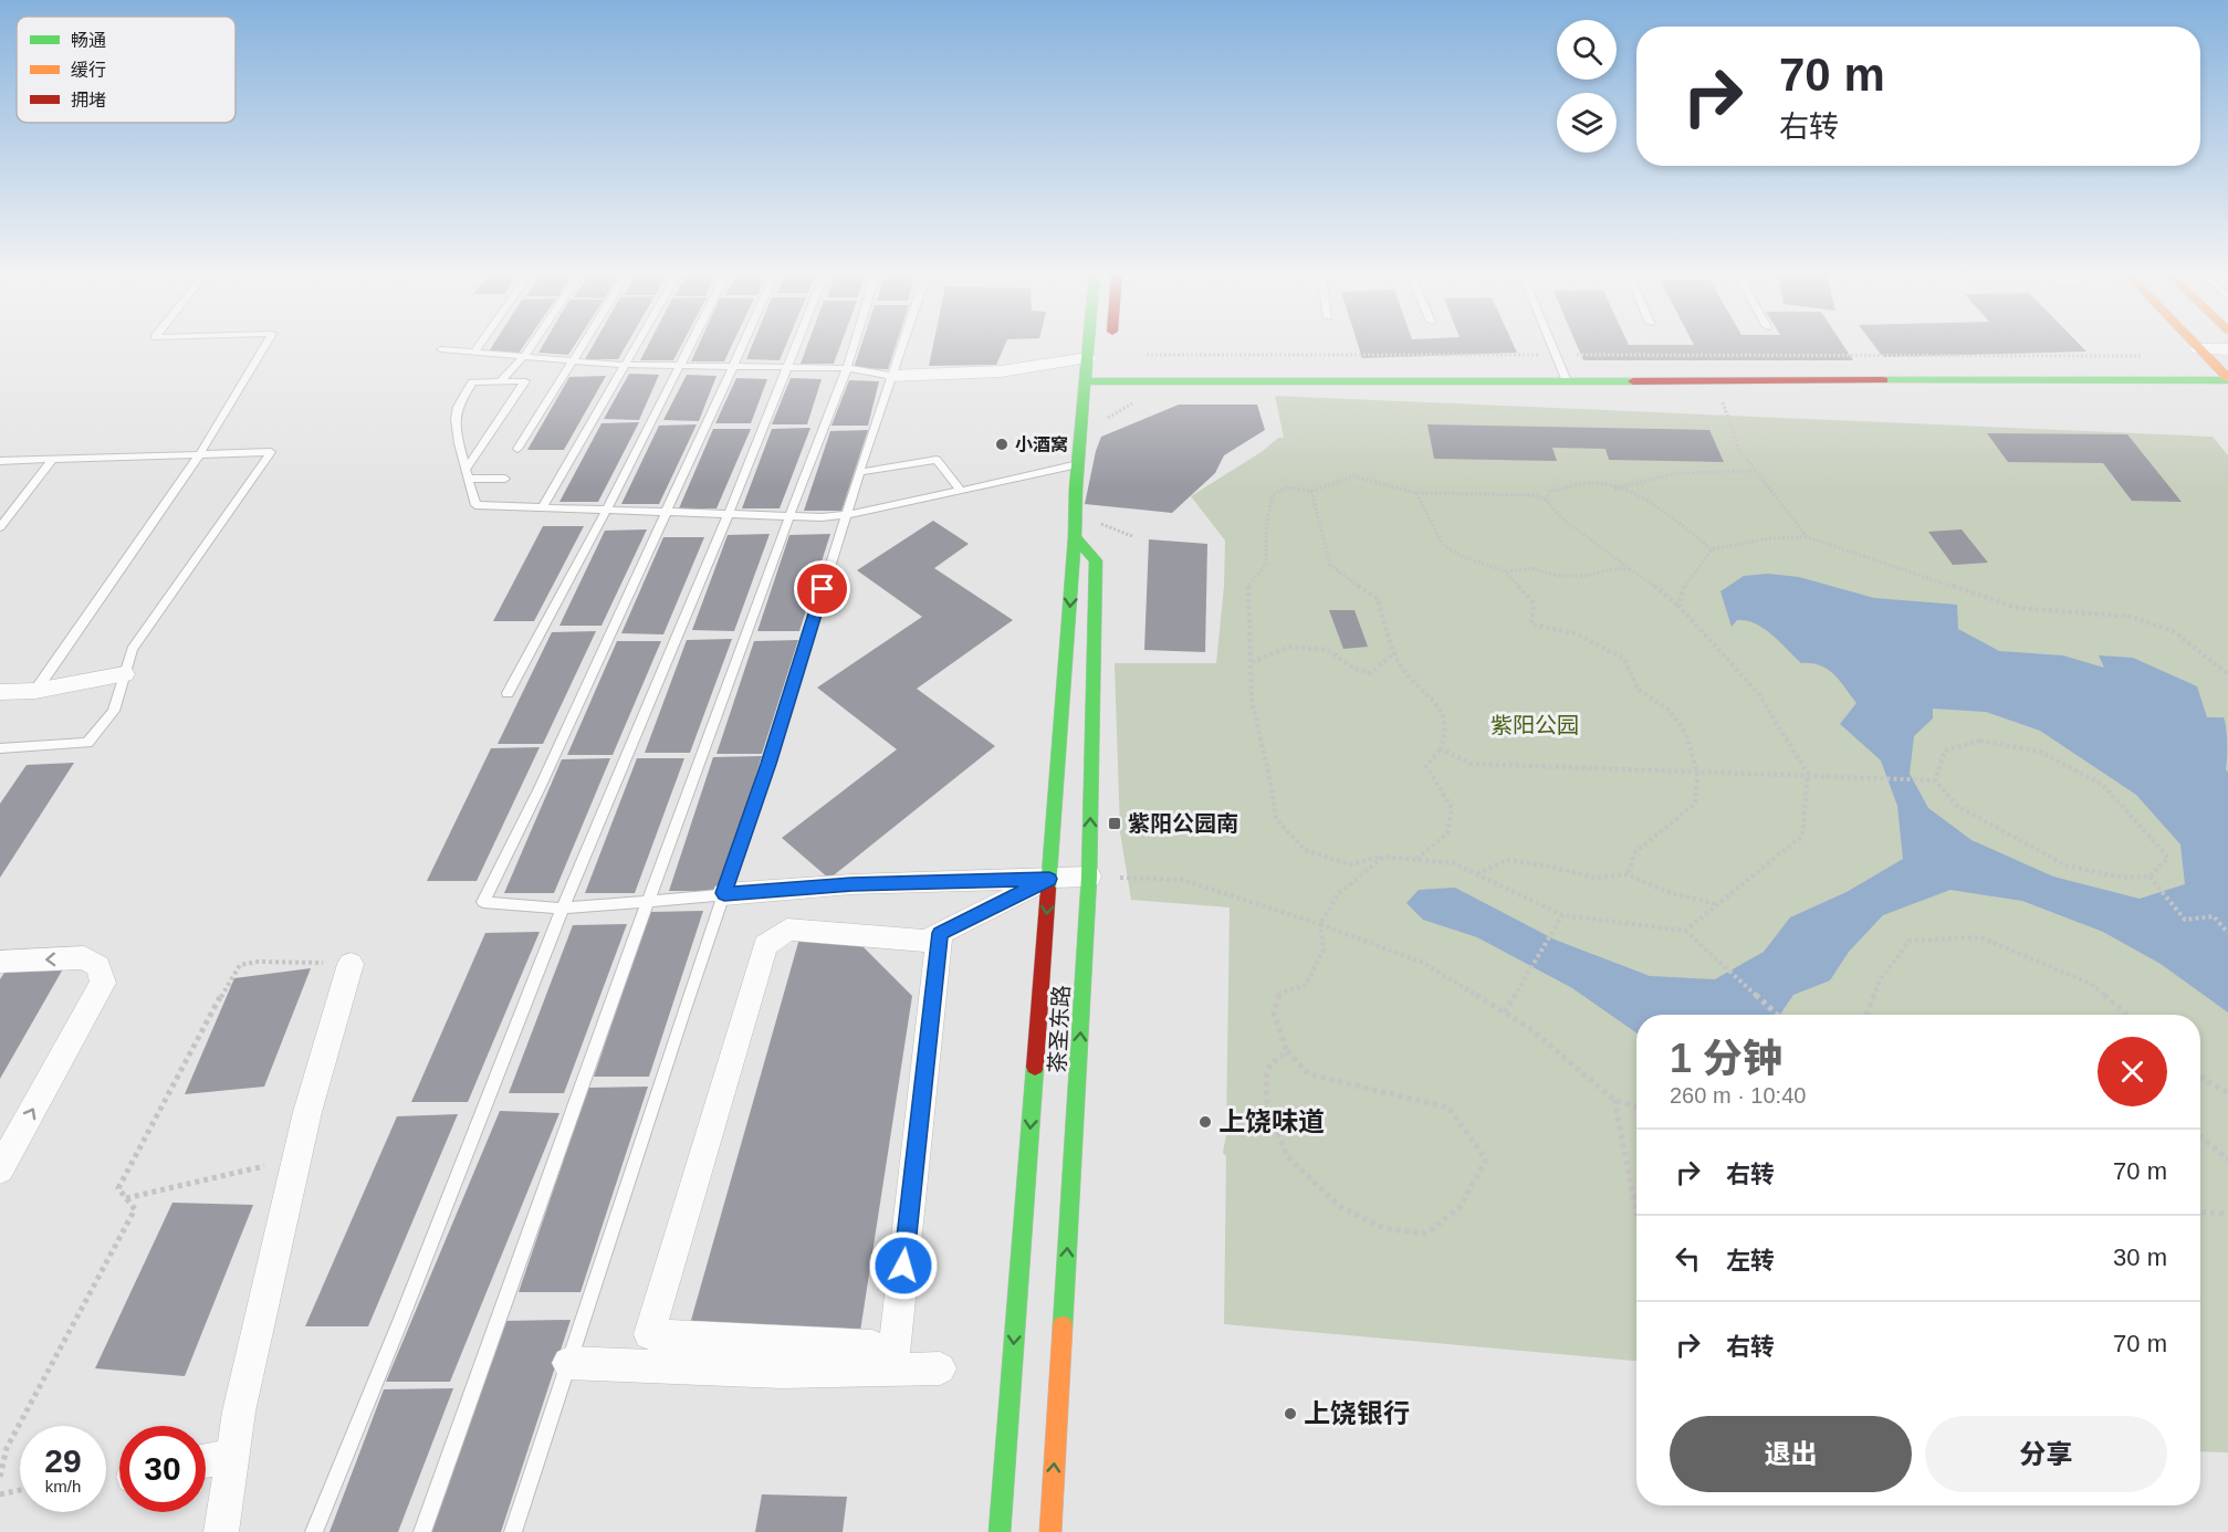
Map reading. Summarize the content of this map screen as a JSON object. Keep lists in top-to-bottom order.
{
  "streets": {
    "main road": ["茶圣东路"]
  },
  "parks": ["紫阳公园"],
  "places": {
    "other": ["小酒窝", "上饶味道", "上饶银行"],
    "transit": ["紫阳公园南"]
  },
  "legend": ["畅通", "缓行", "拥堵"],
  "page": {
    "turn": ["70 m", "右转"],
    "heading": ["1 分钟", "260 m · 10:40"],
    "list": [
      {
        "name": "右转",
        "value": "70 m"
      },
      {
        "name": "左转",
        "value": "30 m"
      },
      {
        "name": "右转",
        "value": "70 m"
      }
    ],
    "buttons": ["退出", "分享"],
    "speed": "29 km/h",
    "limit": "30"
  }
}
